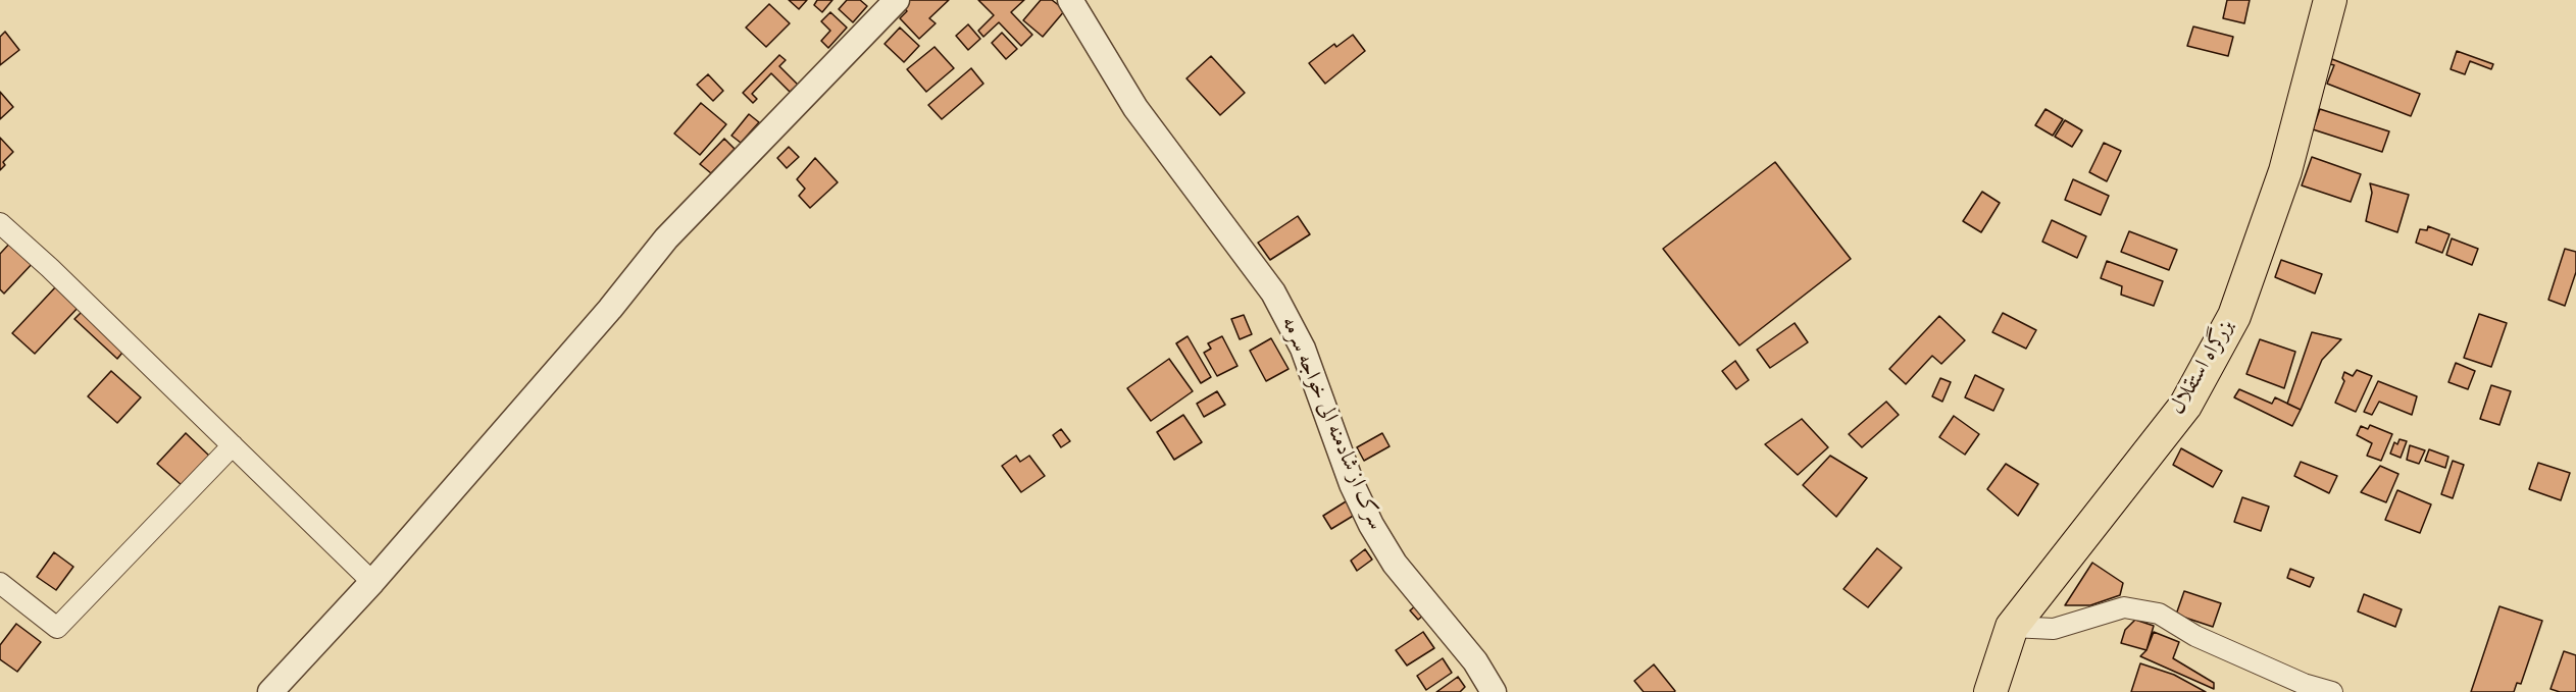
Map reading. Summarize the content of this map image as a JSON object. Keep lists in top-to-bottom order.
{
  "streets": {
    "highway": ["بزرگراه استقلال"],
    "street": ["سرک از شادمنه الی خواجه سرمه"]
  }
}
